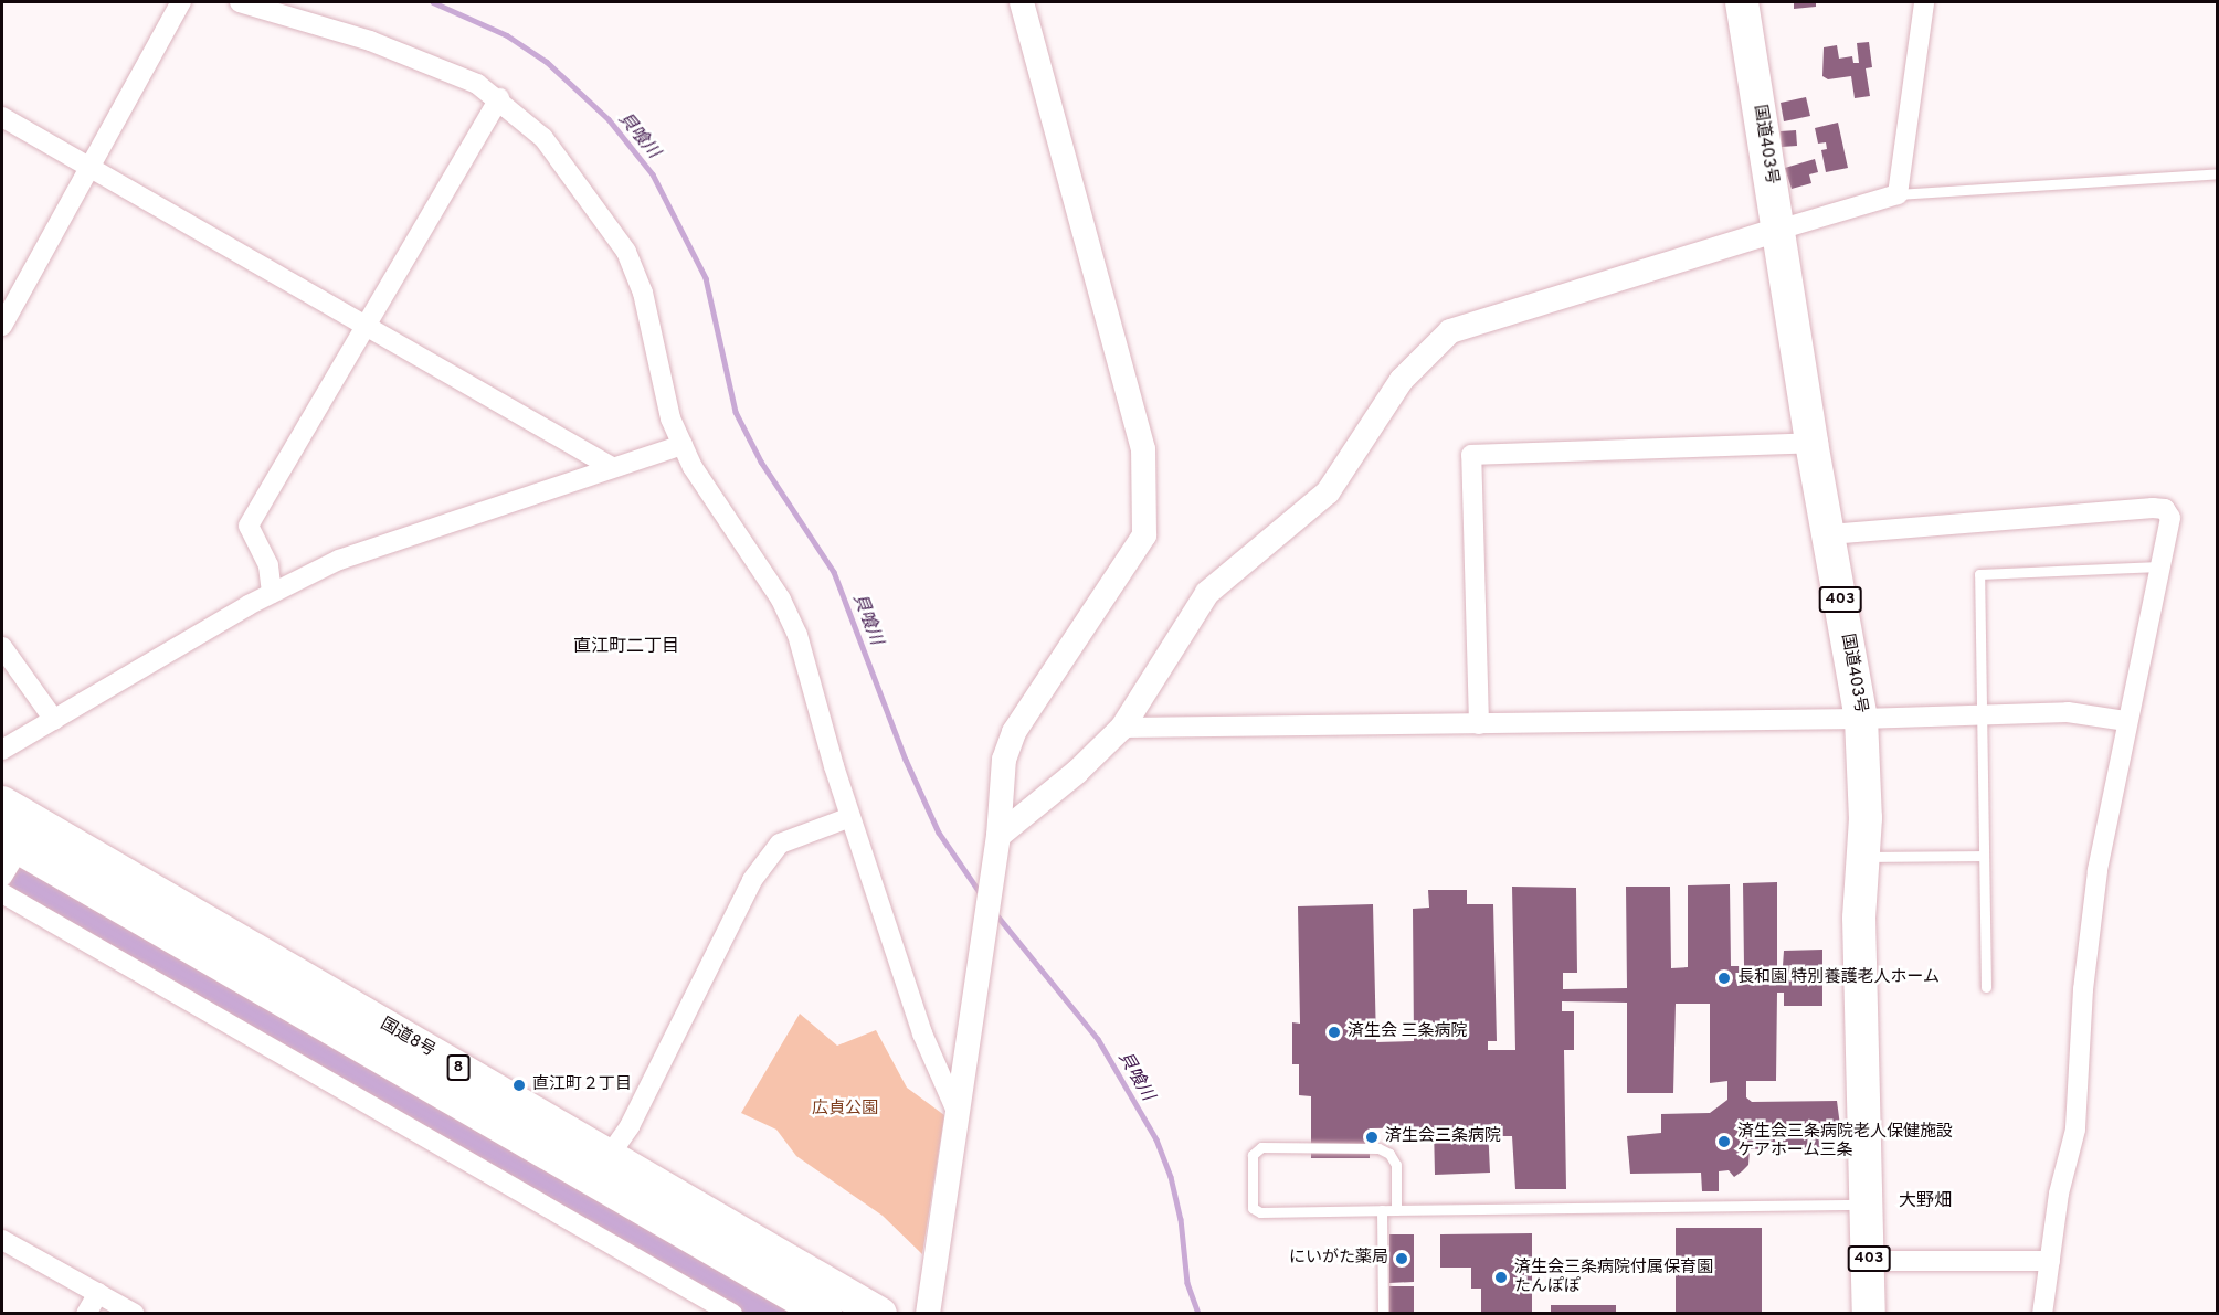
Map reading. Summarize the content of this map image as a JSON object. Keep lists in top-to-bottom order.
{
  "streets": {
    "highway": [
      "国道403号",
      "403",
      "国道8号",
      "8"
    ]
  },
  "districts": ["直江町二丁目", "大野畑"],
  "water": ["貝喰川"],
  "parks": ["広貞公園"],
  "places": [
    "長和園 特別養護老人ホーム",
    "済生会 三条病院",
    "直江町２丁目",
    "済生会三条病院",
    "済生会三条病院老人保健施設 ケアホーム三条",
    "にいがた薬局",
    "済生会三条病院付属保育園 たんぽぽ"
  ]
}
